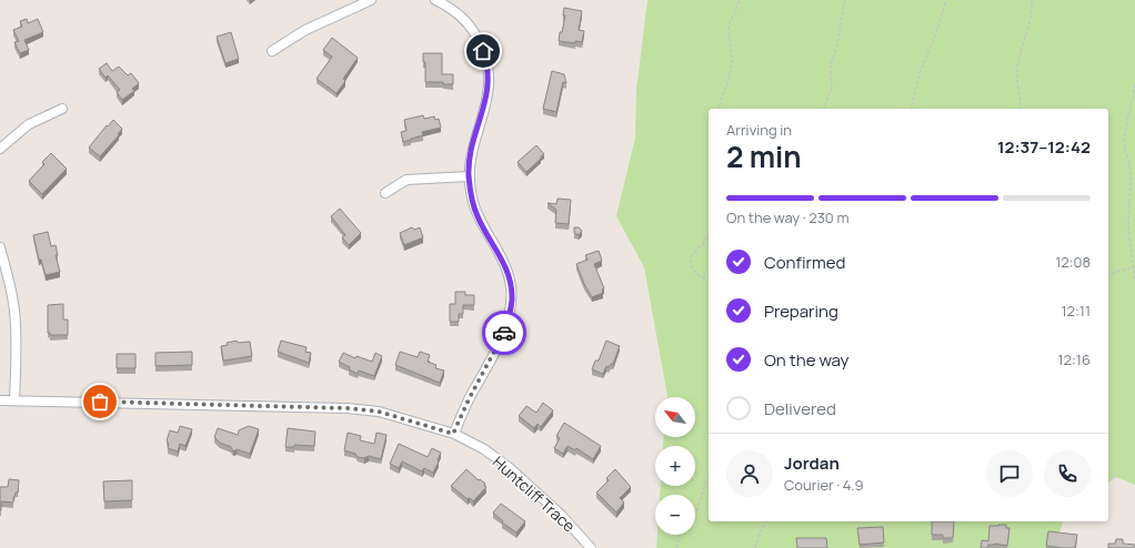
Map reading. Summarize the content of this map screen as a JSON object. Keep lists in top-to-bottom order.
{
  "streets": {
    "street": ["Huntcliff Trace"]
  },
  "north": "top left",
  "page": {
    "heading": ["2 min", "Arriving in", "12:37–12:42"],
    "panel": ["Jordan", "Courier · 4.9"],
    "bar": "On the way · 230 m",
    "list": [
      ["Confirmed", "12:08"],
      ["Preparing", "12:11"],
      ["On the way", "12:16"],
      "Delivered"
    ],
    "map_buttons": ["+", "−"]
  }
}
